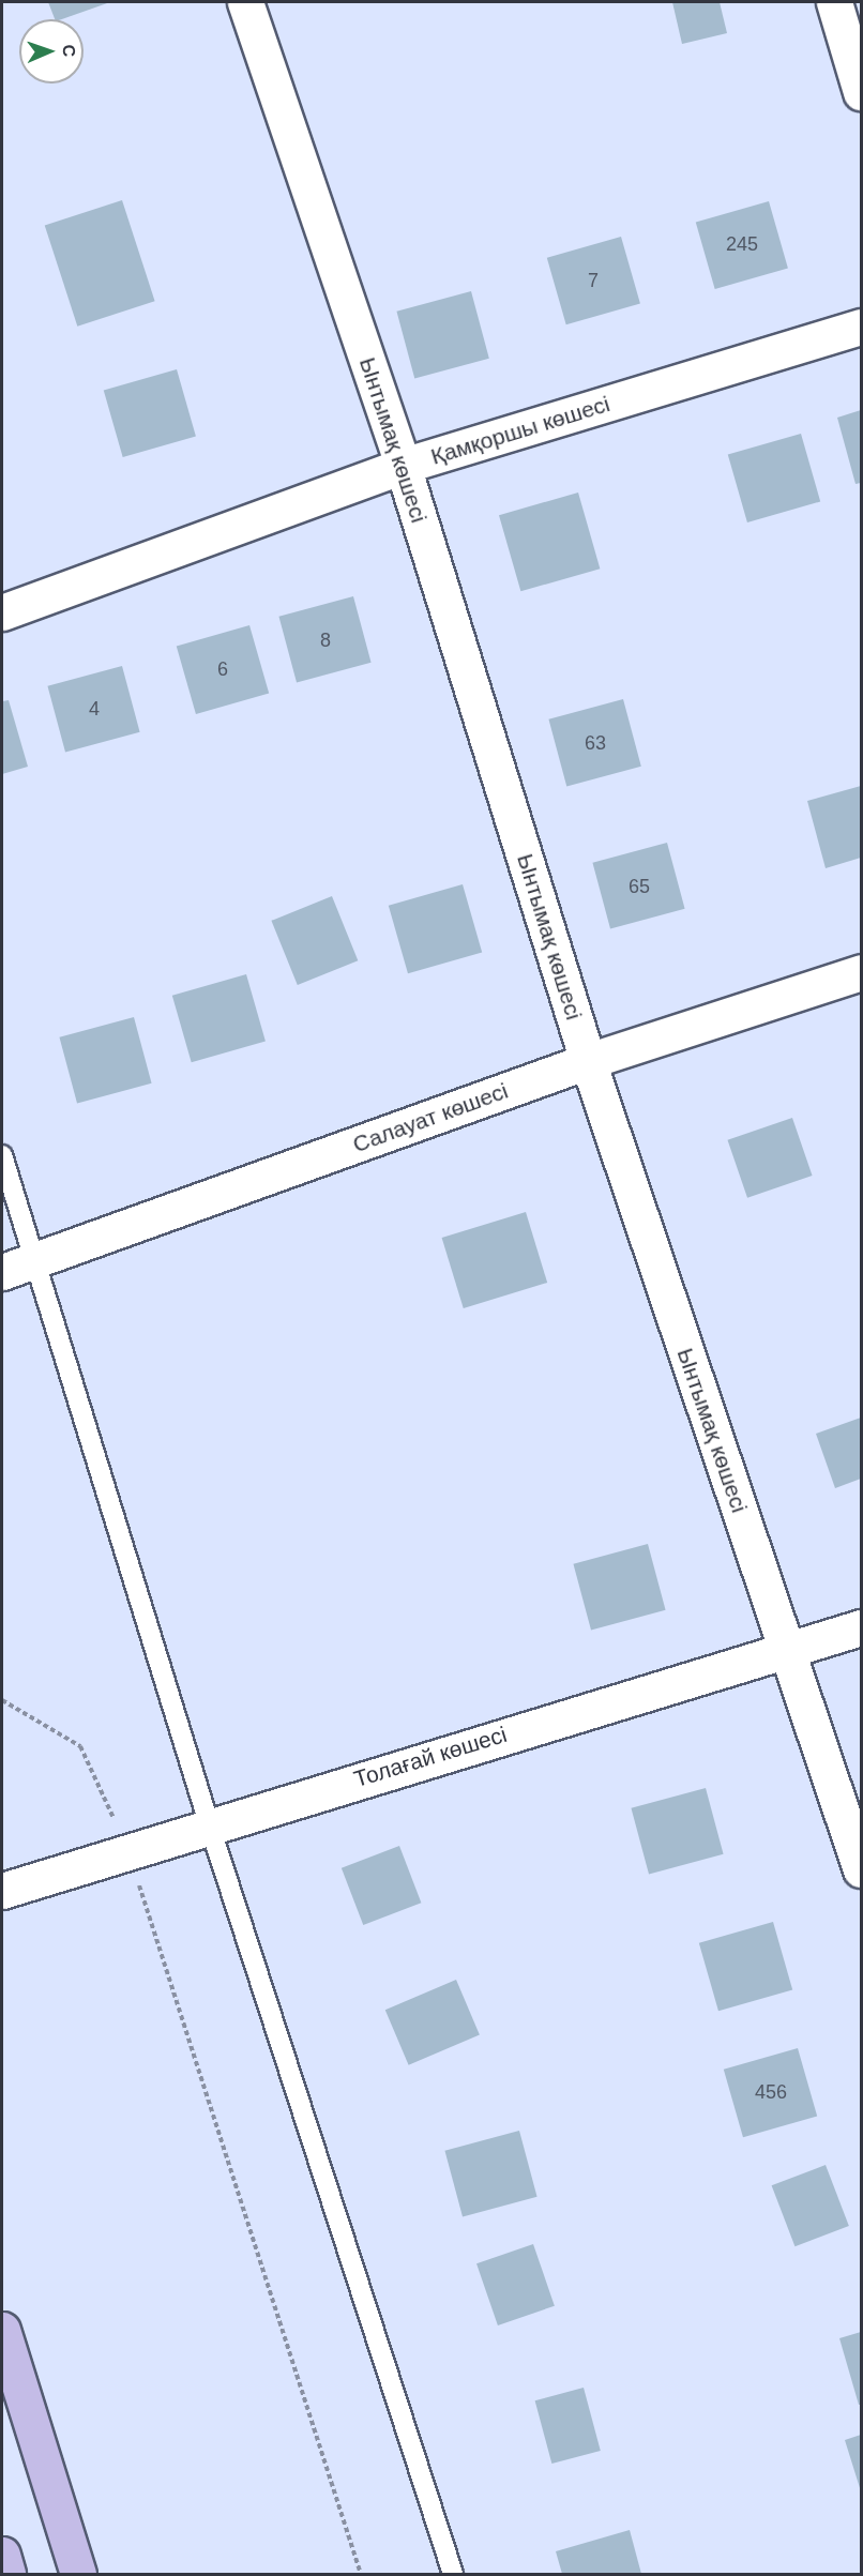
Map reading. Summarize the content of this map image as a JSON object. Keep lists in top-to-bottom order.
{
  "streets": {
    "street": [
      "Қамқоршы көшесі",
      "Ынтымақ көшесі",
      "Салауат көшесі",
      "Толағай көшесі"
    ]
  },
  "crossings": [
    ["Қамқоршы көшесі", "Ынтымақ көшесі"],
    ["Ынтымақ көшесі", "Салауат көшесі"],
    ["Ынтымақ көшесі", "Толағай көшесі"]
  ],
  "house_numbers": [
    "245",
    "7",
    "8",
    "6",
    "4",
    "63",
    "65",
    "456"
  ],
  "north": "right"
}
